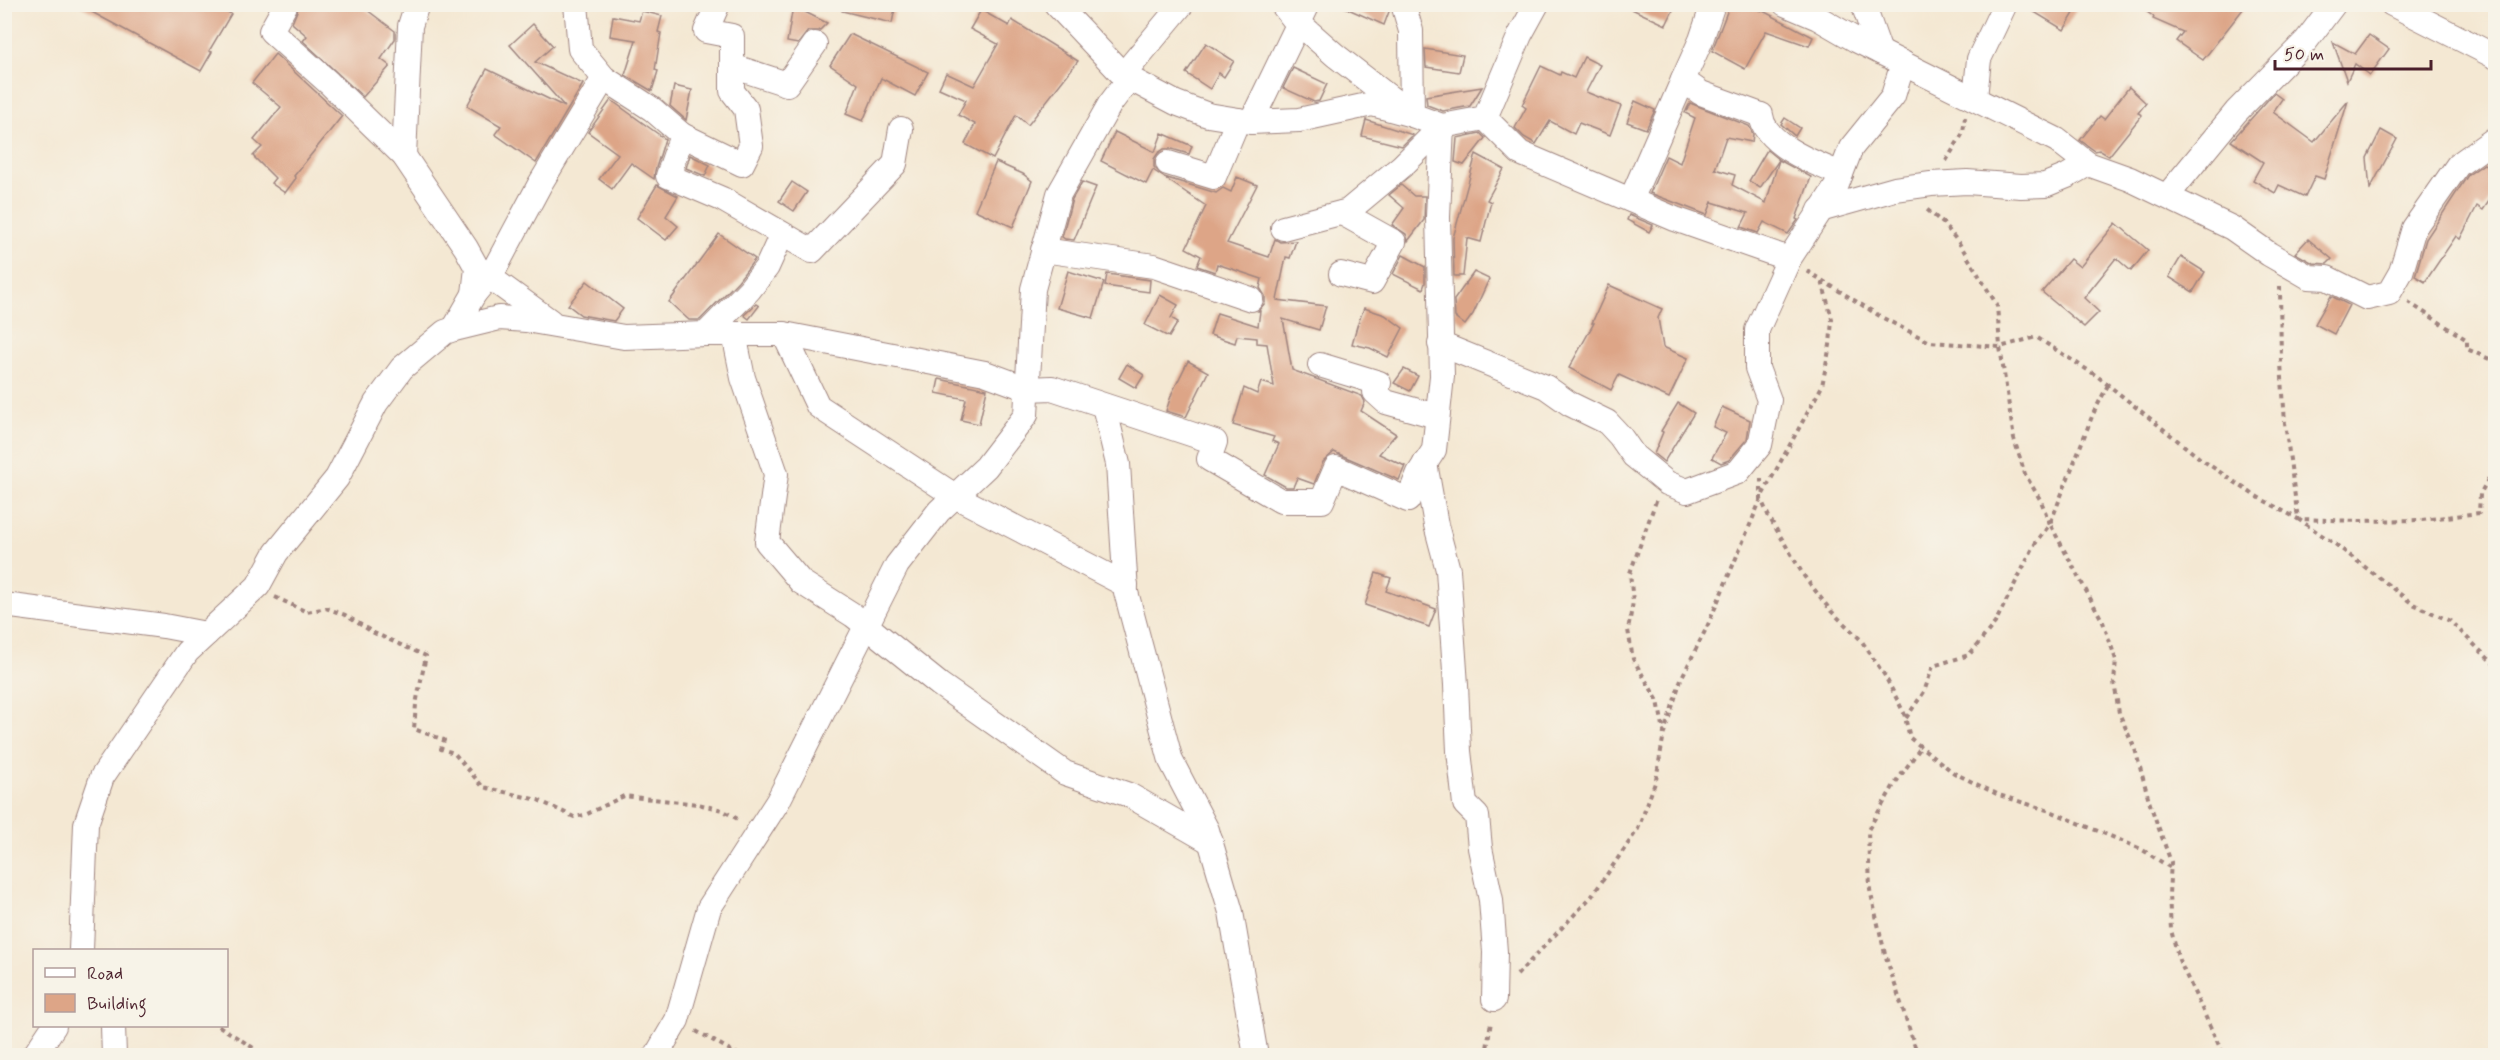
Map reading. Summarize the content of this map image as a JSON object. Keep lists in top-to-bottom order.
{
  "legend": ["Road", "Building"],
  "scale_bar": "50 m"
}
